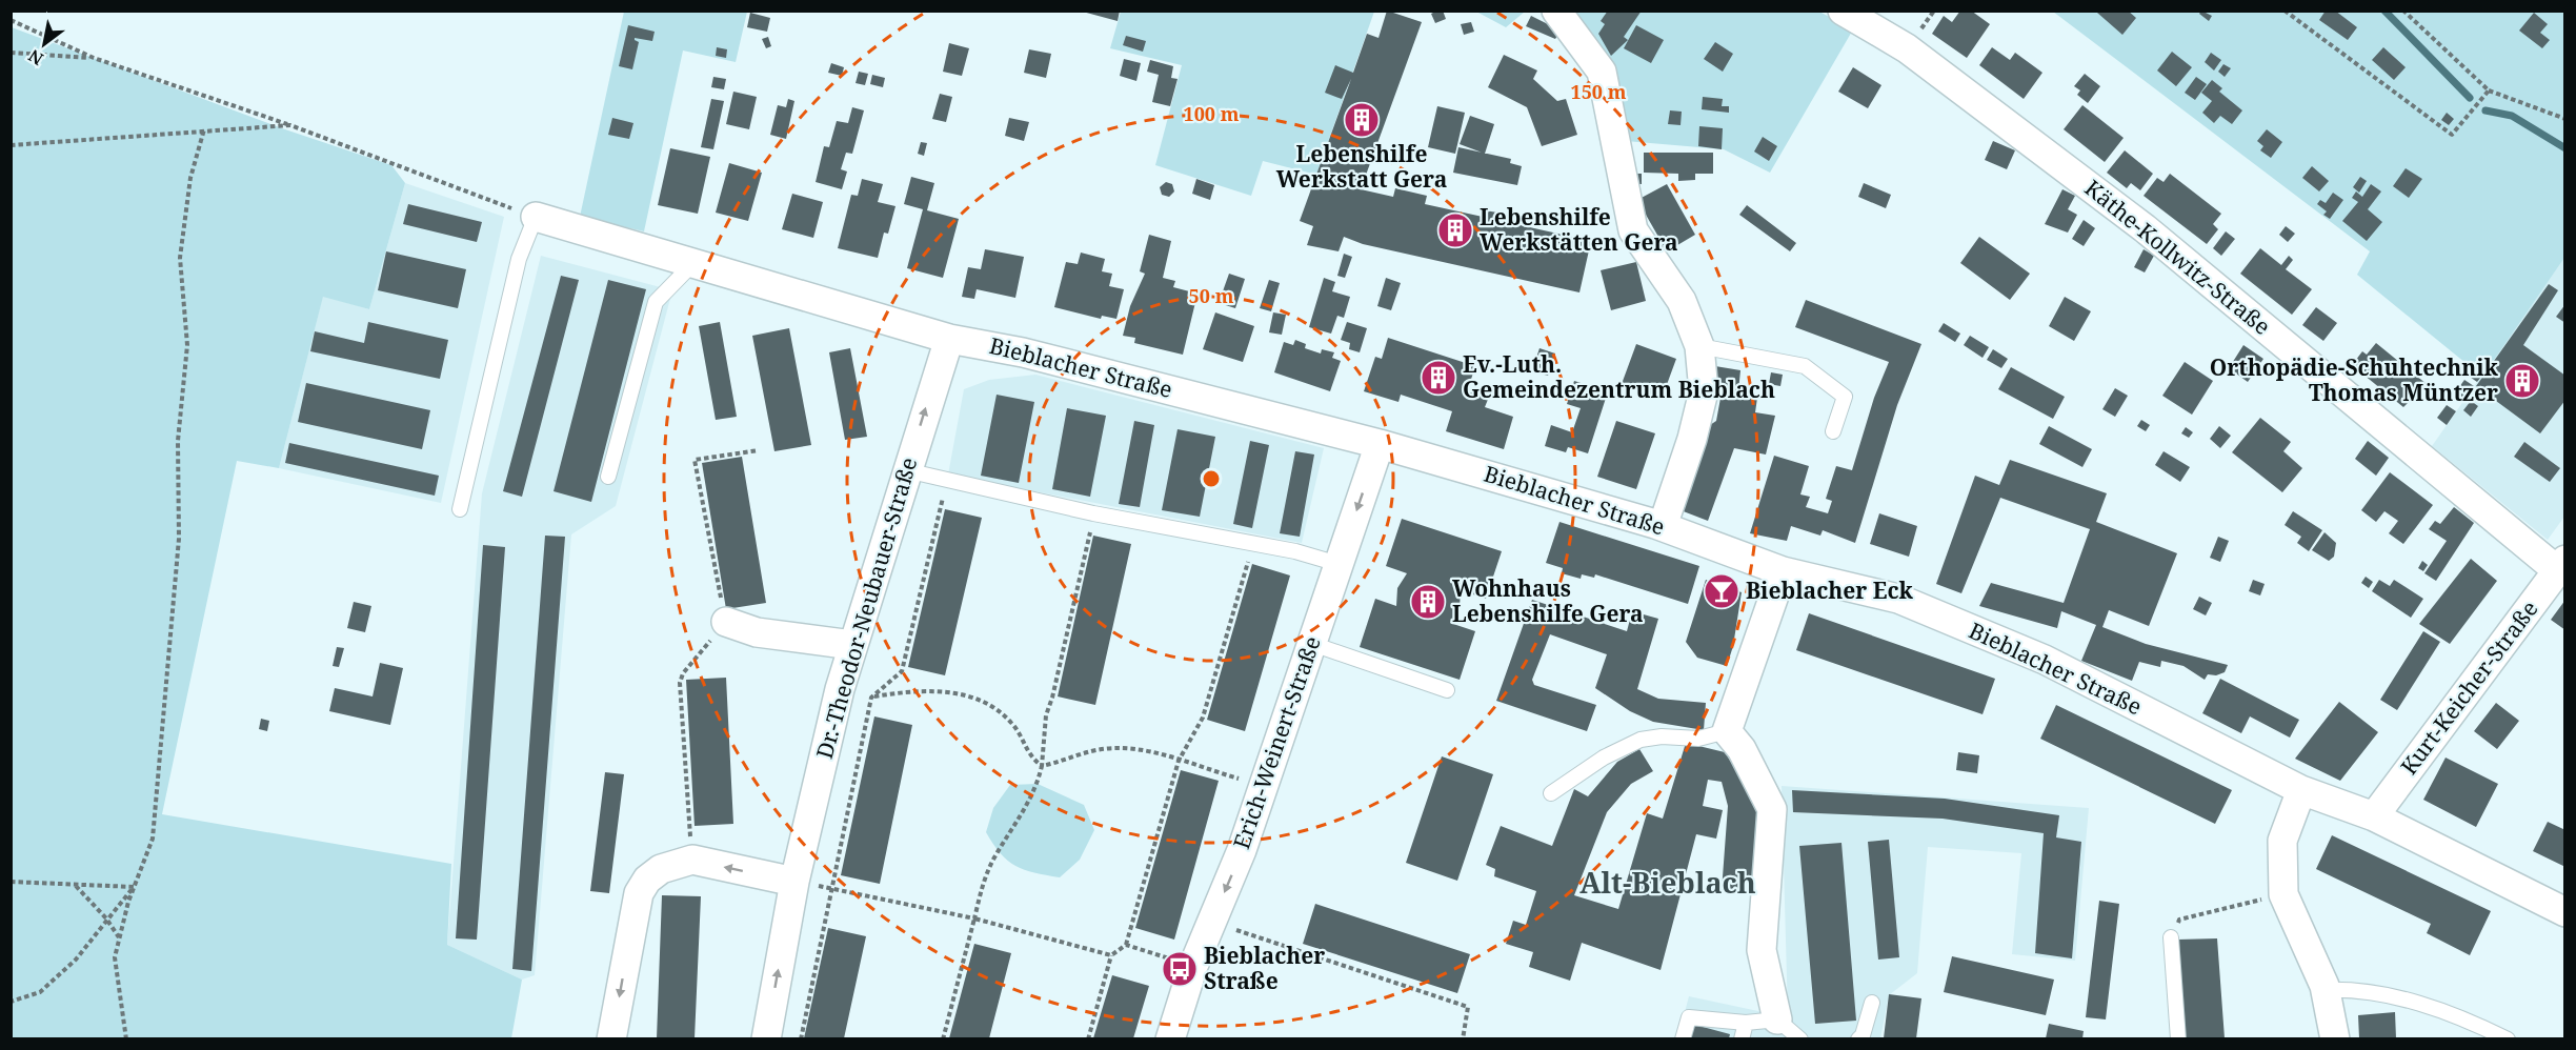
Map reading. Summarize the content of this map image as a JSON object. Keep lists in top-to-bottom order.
{
  "streets": {
    "street": [
      "Käthe-Kollwitz-Straße",
      "Bieblacher Straße",
      "Dr.-Theodor-Neubauer-Straße",
      "Kurt-Keicher-Straße",
      "Erich-Weinert-Straße"
    ]
  },
  "crossings": [
    ["Käthe-Kollwitz-Straße", "Kurt-Keicher-Straße"],
    ["Bieblacher Straße", "Dr.-Theodor-Neubauer-Straße"],
    ["Bieblacher Straße", "Kurt-Keicher-Straße"],
    ["Bieblacher Straße", "Erich-Weinert-Straße"]
  ],
  "one_way": ["Dr.-Theodor-Neubauer-Straße", "Erich-Weinert-Straße"],
  "districts": ["Alt-Bieblach"],
  "places": {
    "building": [
      "Lebenshilfe Werkstatt Gera",
      "Lebenshilfe Werkstätten Gera",
      "Ev.-Luth. Gemeindezentrum Bieblach",
      "Orthopädie-Schuhtechnik Thomas Müntzer",
      "Wohnhaus Lebenshilfe Gera"
    ],
    "bar": ["Bieblacher Eck"],
    "bus stop": ["Bieblacher Straße"]
  },
  "north": "bottom left",
  "rings": ["150 m", "100 m", "50 m"]
}
